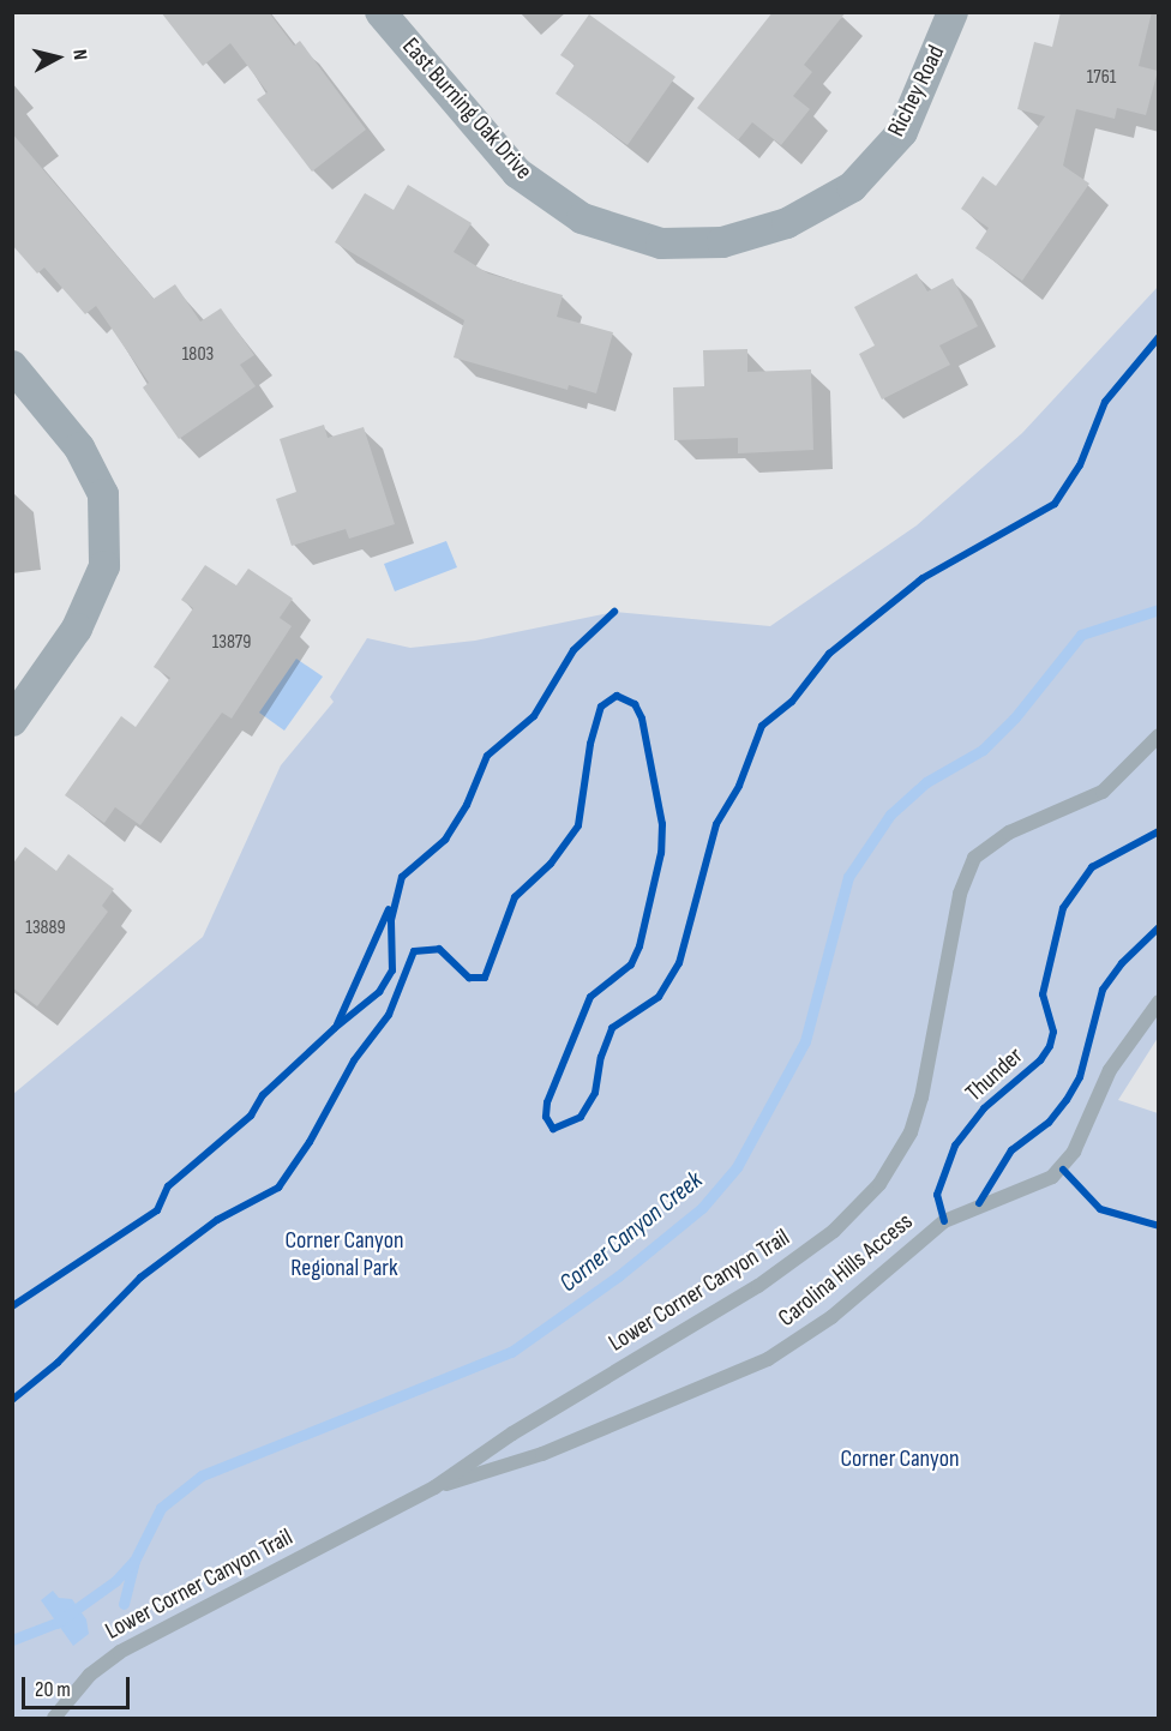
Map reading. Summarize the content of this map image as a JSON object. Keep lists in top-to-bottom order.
{
  "streets": {
    "street": ["Richey Road", "East Burning Oak Drive"],
    "lane": ["Carolina Hills Access", "Lower Corner Canyon Trail"],
    "cycle path": ["Thunder"]
  },
  "crossings": [
    ["Richey Road", "East Burning Oak Drive"],
    ["Carolina Hills Access", "Lower Corner Canyon Trail"]
  ],
  "water": ["Corner Canyon Creek"],
  "parks": ["Corner Canyon Regional Park", "Corner Canyon"],
  "house_numbers": [
    "1761",
    "1803",
    "13879",
    "13889"
  ],
  "scale_bar": "20 m",
  "north": "right"
}
